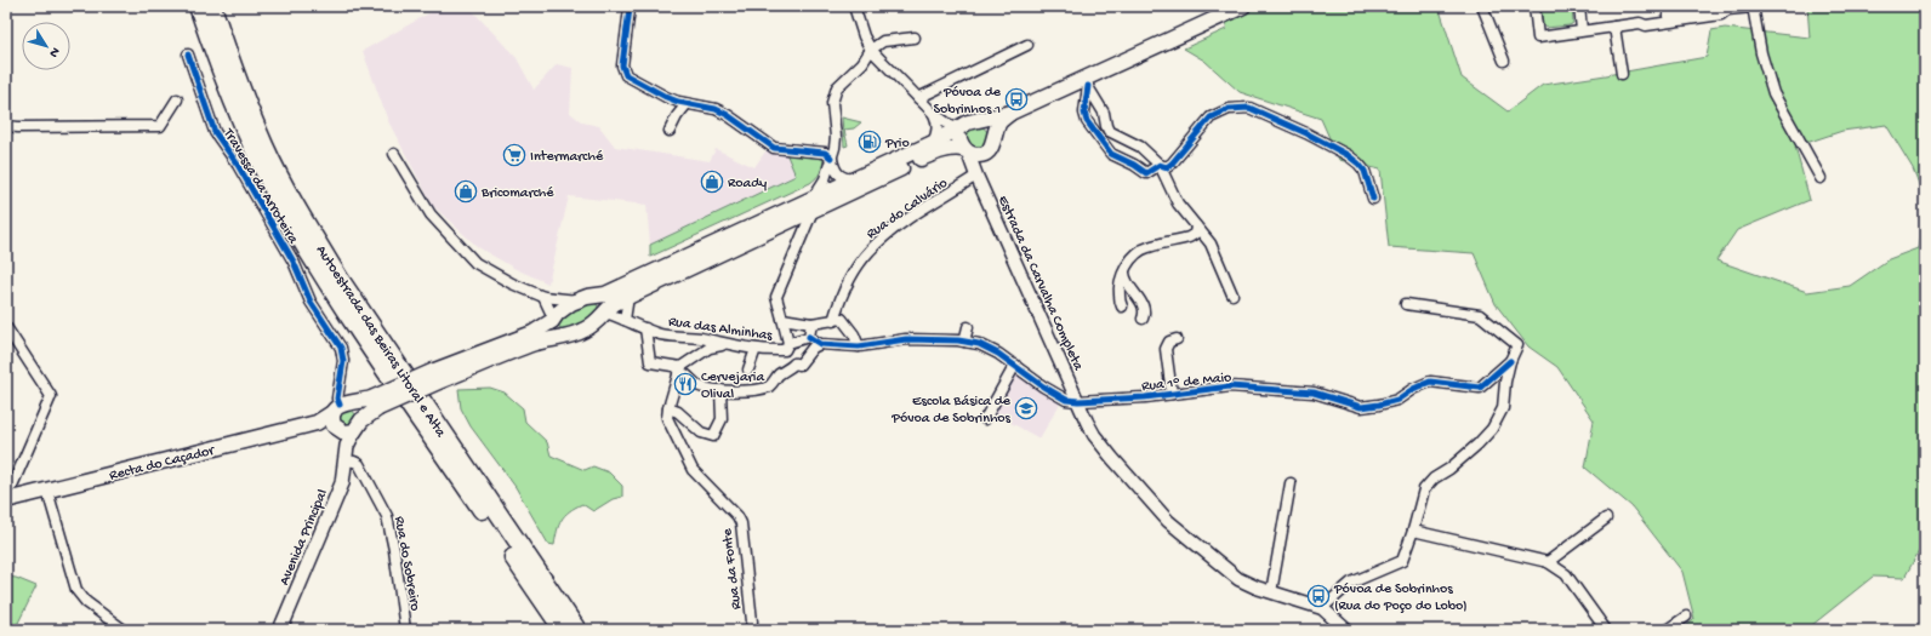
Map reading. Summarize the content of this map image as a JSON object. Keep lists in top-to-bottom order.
{
  "streets": {
    "highway": ["Autoestrada das Beiras Litoral e Alta"],
    "main road": ["Recta do Caçador", "Avenida Principal"],
    "street": [
      "Travessa da Arroteira",
      "Rua do Calvário",
      "Estrada da Carvalha Completa",
      "Rua das Alminhas",
      "Rua 1° de Maio",
      "Rua do Sobreiro",
      "Rua da Fonte"
    ]
  },
  "crossings": [
    ["Travessa da Arroteira", "Recta do Caçador"],
    ["Travessa da Arroteira", "Avenida Principal"],
    ["Rua do Calvário", "Estrada da Carvalha Completa"],
    ["Estrada da Carvalha Completa", "Rua 1° de Maio"],
    ["Recta do Caçador", "Avenida Principal"],
    ["Avenida Principal", "Rua do Sobreiro"]
  ],
  "places": {
    "bus stop": ["Póvoa de Sobrinhos 1", "Póvoa de Sobrinhos (Rua do Poço do Lobo)"],
    "fuel station": ["Prio"],
    "supermarket": ["Intermarché"],
    "shop": ["Roady", "Bricomarché"],
    "restaurant": ["Cervejaria Olival"],
    "school or university": ["Escola Básica de Póvoa de Sobrinhos"]
  },
  "north": "bottom right"
}
